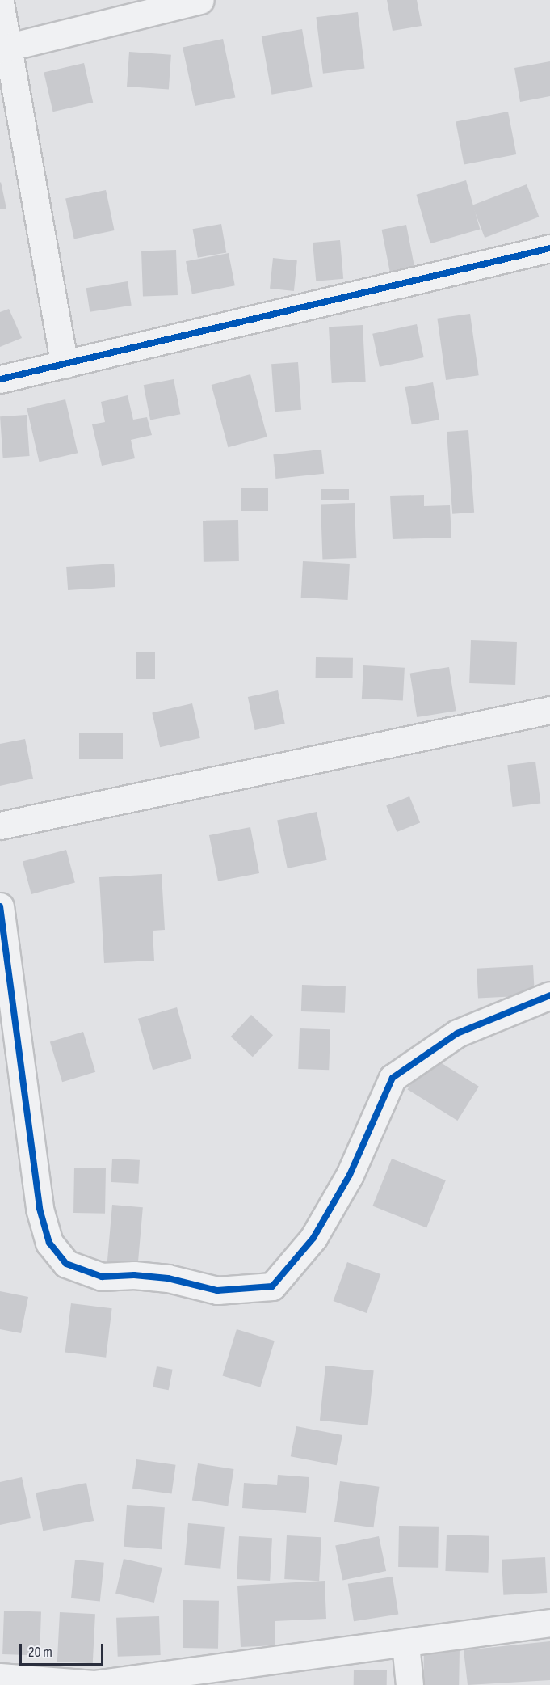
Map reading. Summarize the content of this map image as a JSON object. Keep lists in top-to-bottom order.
{
  "scale_bar": "20 m"
}
